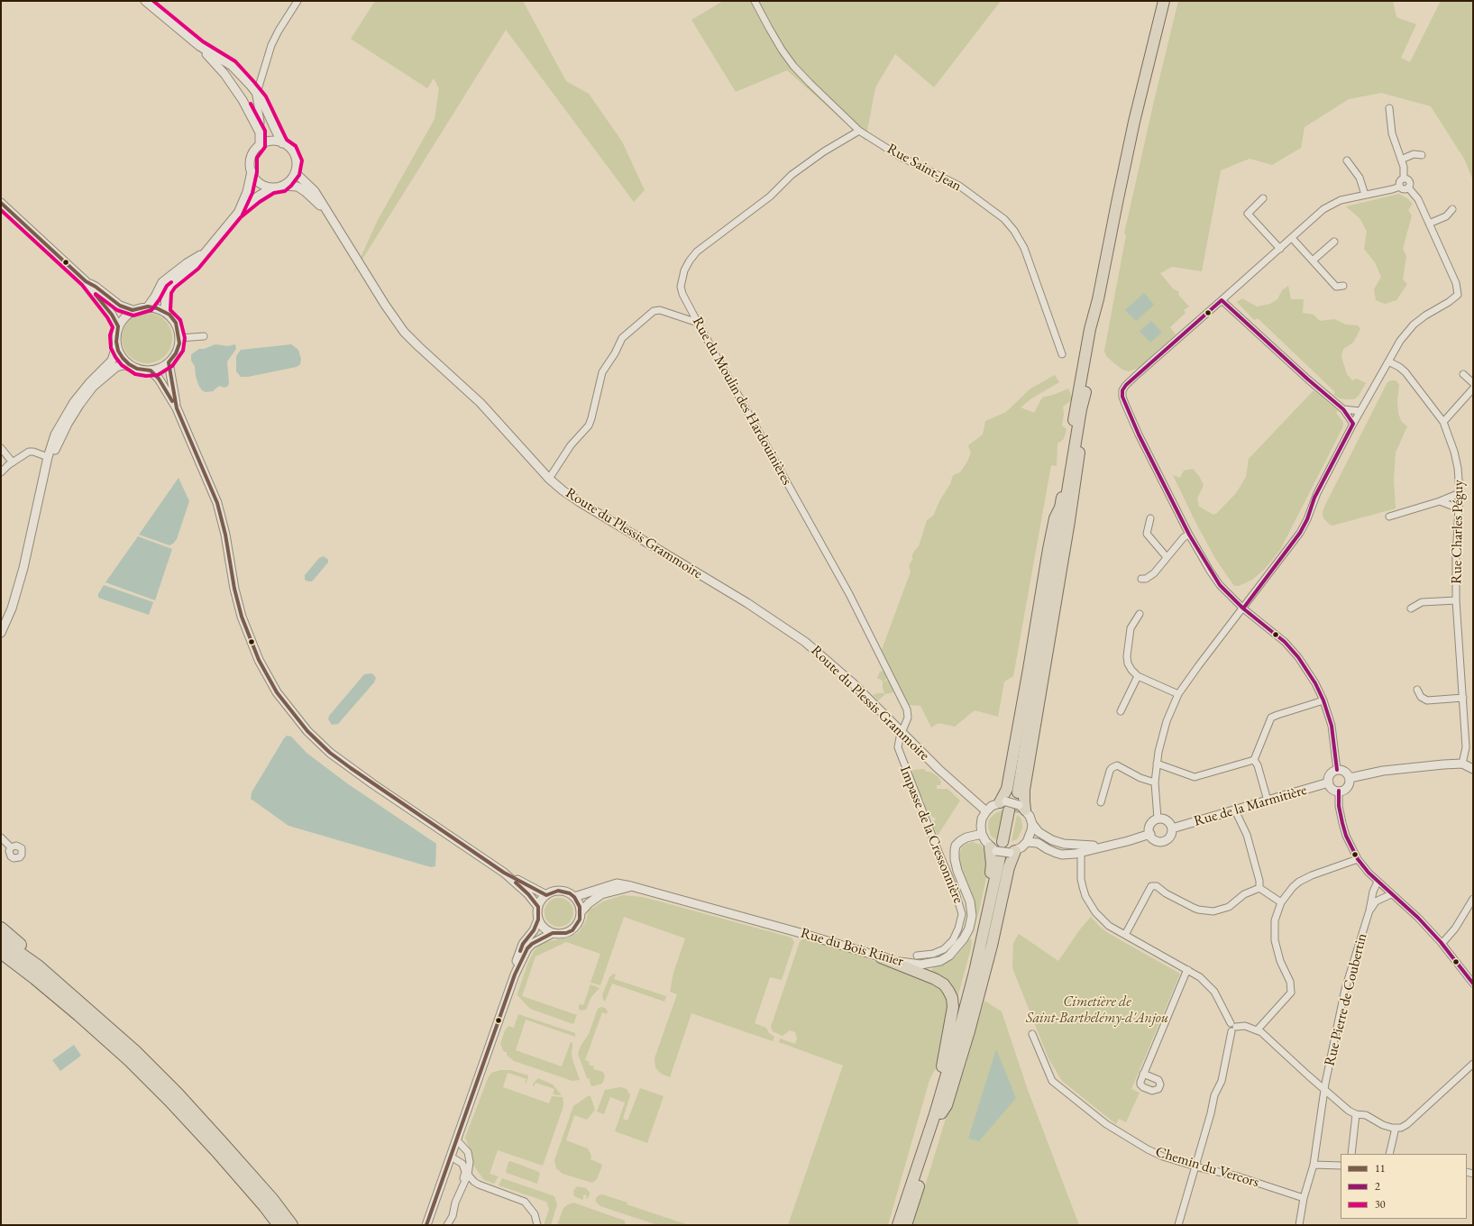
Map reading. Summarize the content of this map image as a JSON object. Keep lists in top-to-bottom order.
{
  "streets": {
    "street": [
      "Rue Saint-Jean",
      "Rue du Moulin des Hardouinières",
      "Rue Charles Péguy",
      "Route du Plessis Grammoire",
      "Rue de la Marmitière",
      "Impasse de la Cressonnière",
      "Rue du Bois Rinier",
      "Rue Pierre de Coubertin",
      "Chemin du Vercors"
    ]
  },
  "crossings": [
    ["Rue Saint-Jean", "Rue du Moulin des Hardouinières"],
    ["Rue du Moulin des Hardouinières", "Route du Plessis Grammoire"],
    ["Rue du Moulin des Hardouinières", "Impasse de la Cressonnière"],
    ["Route du Plessis Grammoire", "Impasse de la Cressonnière"],
    ["Rue Pierre de Coubertin", "Chemin du Vercors"]
  ],
  "parks": ["Cimetière de Saint-Barthélémy-d'Anjou"],
  "lines": ["transit line 30", "transit line 11", "transit line 2"],
  "legend": ["11", "2", "30"]
}
